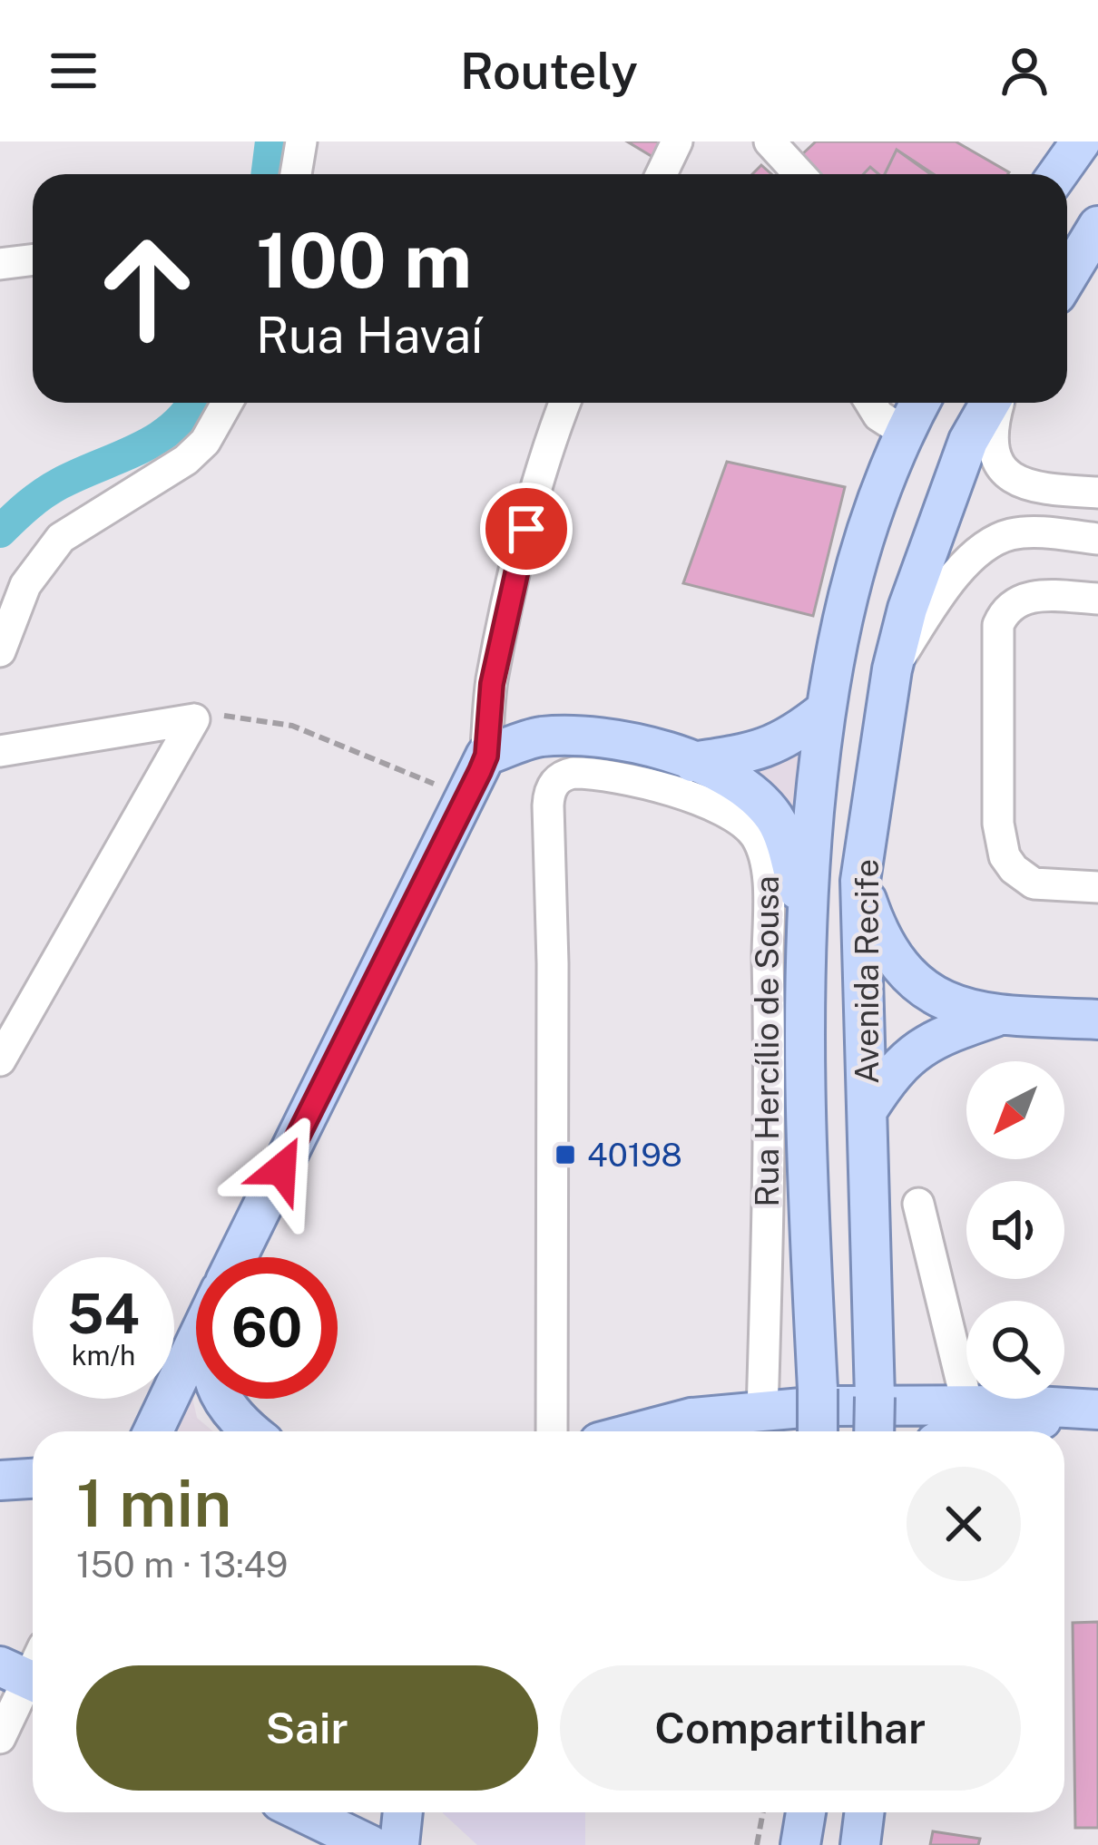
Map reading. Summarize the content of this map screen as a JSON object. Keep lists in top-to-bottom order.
{
  "streets": {
    "main road": ["Avenida Recife"],
    "street": ["Rua Hercílio de Sousa"]
  },
  "places": {
    "transit": ["40198"]
  },
  "north": "bottom left",
  "page": {
    "header": "Routely",
    "turn": ["100 m", "Rua Havaí"],
    "speed": "54 km/h",
    "limit": "60",
    "heading": ["1 min", "150 m · 13:49"],
    "buttons": ["Sair", "Compartilhar"]
  }
}
